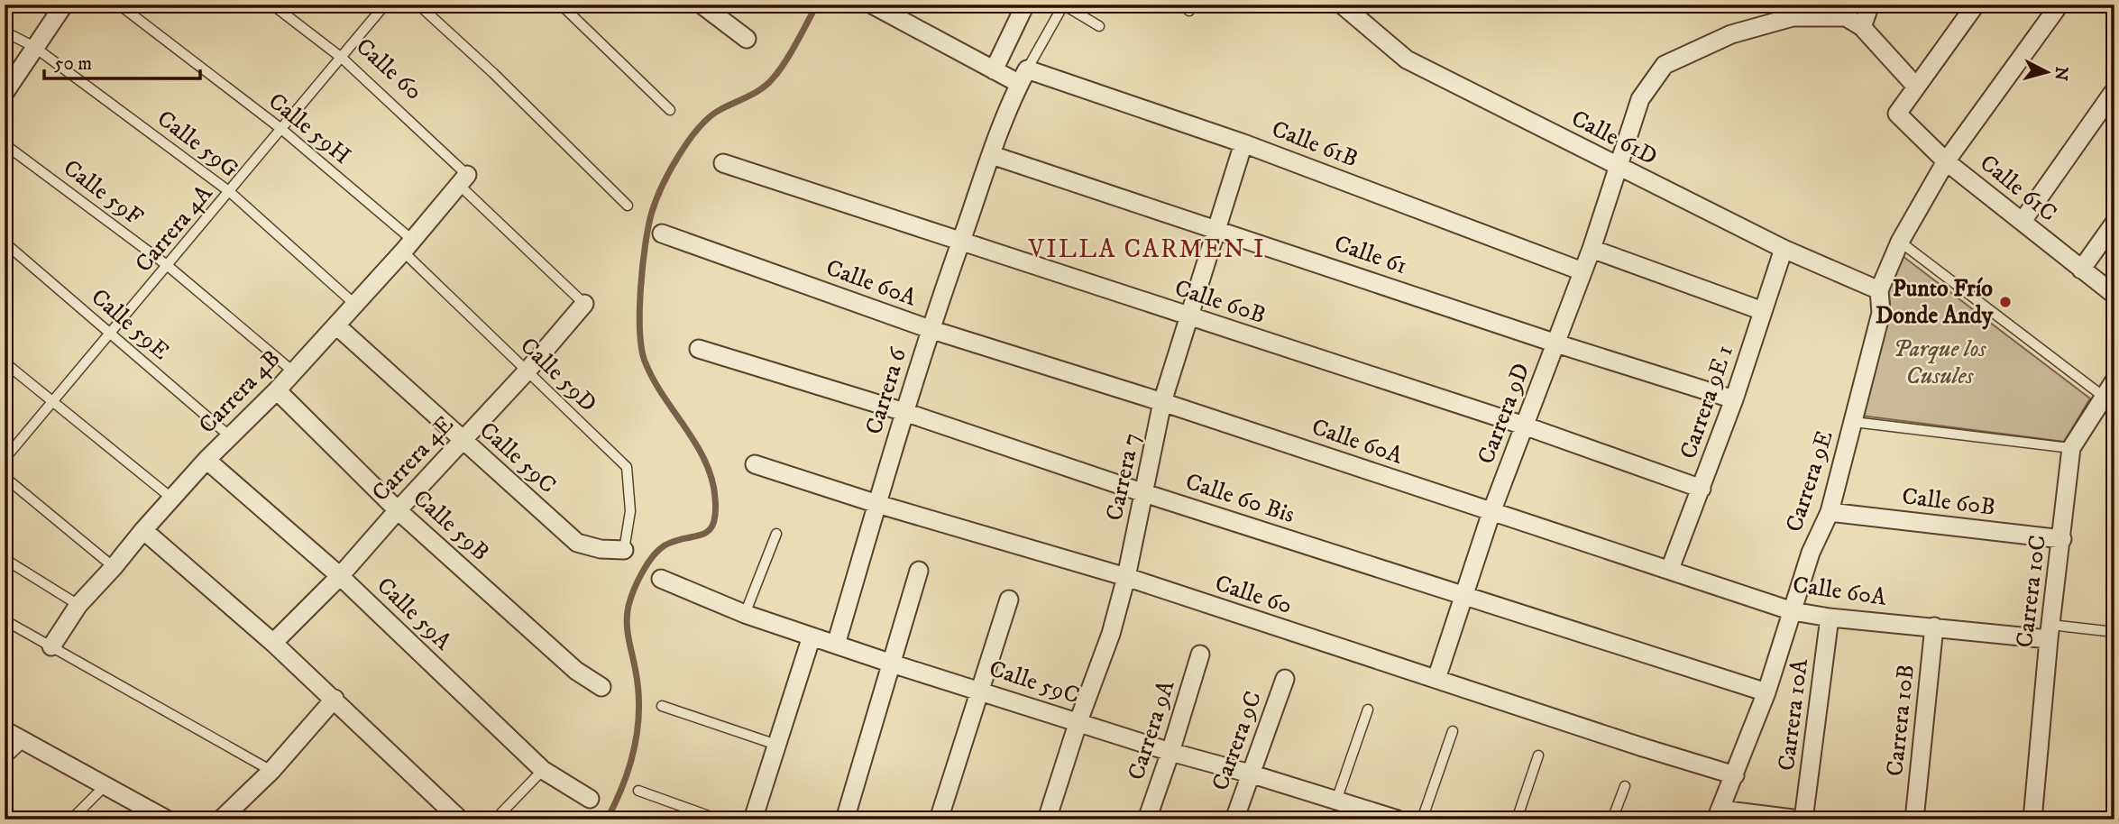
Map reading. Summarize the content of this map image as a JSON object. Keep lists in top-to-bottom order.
{
  "streets": {
    "street": [
      "Calle 60",
      "Calle 61D",
      "Calle 61B",
      "Calle 61C",
      "Calle 61",
      "Calle 60A",
      "Calle 60B",
      "Carrera 6",
      "Carrera 4B",
      "Carrera 9E 1",
      "Carrera 9D",
      "Calle 59C",
      "Carrera 4E",
      "Carrera 7",
      "Carrera 9E",
      "Calle 60 Bis",
      "Calle 59B",
      "Carrera 10C",
      "Calle 59A",
      "Carrera 10A",
      "Carrera 10B",
      "Carrera 9A",
      "Carrera 9C"
    ],
    "lane": [
      "Calle 59H",
      "Calle 59G",
      "Calle 59F",
      "Carrera 4A",
      "Calle 59E",
      "Calle 59D"
    ]
  },
  "crossings": [
    ["Calle 60", "Carrera 4A"],
    ["Calle 60", "Carrera 6"],
    ["Calle 60", "Carrera 4B"],
    ["Calle 60", "Carrera 9D"],
    ["Calle 60", "Carrera 4E"],
    ["Calle 60", "Carrera 7"],
    ["Calle 60", "Carrera 9E"],
    ["Calle 59H", "Carrera 4A"],
    ["Calle 59H", "Calle 59D"],
    ["Calle 59H", "Carrera 4B"],
    ["Calle 61D", "Carrera 9E 1"],
    ["Calle 61D", "Carrera 9D"],
    ["Calle 61D", "Carrera 9E"],
    ["Calle 59G", "Carrera 4A"],
    ["Calle 59G", "Carrera 4B"],
    ["Calle 61B", "Carrera 6"],
    ["Calle 61B", "Carrera 9D"],
    ["Calle 61B", "Carrera 7"],
    ["Calle 61C", "Carrera 9E"],
    ["Calle 59F", "Carrera 4A"],
    ["Calle 59F", "Carrera 4B"],
    ["Carrera 4A", "Calle 59E"],
    ["Calle 61", "Carrera 6"],
    ["Calle 61", "Carrera 9E 1"],
    ["Calle 61", "Carrera 9D"],
    ["Calle 61", "Carrera 7"],
    ["Calle 60A", "Carrera 6"],
    ["Calle 60A", "Carrera 9E 1"],
    ["Calle 60A", "Carrera 9D"],
    ["Calle 60A", "Carrera 7"],
    ["Calle 60A", "Carrera 9E"],
    ["Calle 60A", "Carrera 10C"],
    ["Calle 60A", "Carrera 10A"],
    ["Calle 60A", "Carrera 10B"],
    ["Calle 60B", "Carrera 6"],
    ["Calle 60B", "Carrera 9E 1"],
    ["Calle 60B", "Carrera 9D"],
    ["Calle 60B", "Carrera 7"],
    ["Calle 60B", "Carrera 9E"],
    ["Calle 60B", "Carrera 10C"],
    ["Calle 59E", "Carrera 4B"],
    ["Calle 59D", "Carrera 4B"],
    ["Calle 59D", "Calle 59C"],
    ["Calle 59D", "Carrera 4E"],
    ["Carrera 6", "Calle 59C"],
    ["Carrera 6", "Calle 60 Bis"],
    ["Carrera 4B", "Calle 59C"],
    ["Carrera 4B", "Calle 59B"],
    ["Carrera 4B", "Calle 59A"],
    ["Carrera 9D", "Calle 60 Bis"],
    ["Calle 59C", "Carrera 4E"],
    ["Calle 59C", "Carrera 7"],
    ["Calle 59C", "Carrera 9A"],
    ["Calle 59C", "Carrera 9C"],
    ["Carrera 4E", "Calle 59B"],
    ["Carrera 4E", "Calle 59A"],
    ["Carrera 7", "Calle 60 Bis"],
    ["Carrera 9E", "Calle 60 Bis"]
  ],
  "districts": ["VILLA CARMEN I"],
  "parks": ["Parque los Cusules"],
  "places": ["Punto Frío Donde Andy"],
  "scale_bar": "50 m",
  "north": "right"
}
